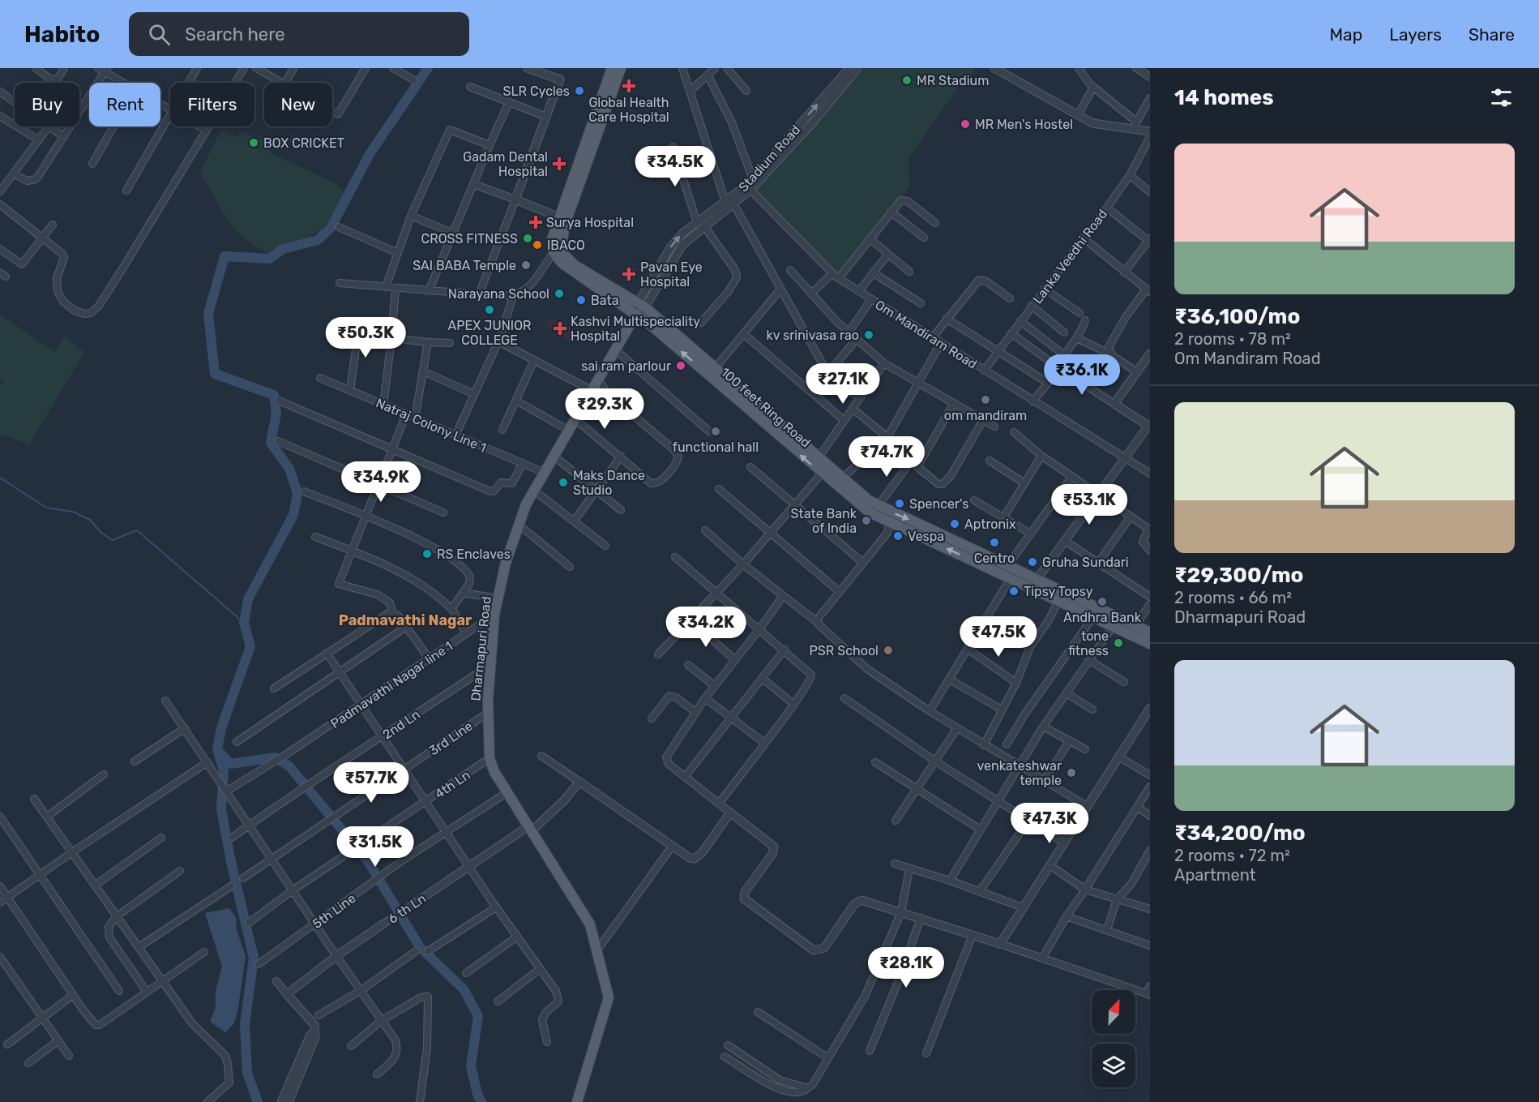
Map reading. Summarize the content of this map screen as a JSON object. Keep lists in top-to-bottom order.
{
  "streets": {
    "main road": ["100 feet Ring Road", "Dharmapuri Road"],
    "street": [
      "Stadium Road",
      "Lanka Veedhi Road",
      "Om Mandiram Road",
      "Natraj Colony Line 1",
      "Padmavathi Nagar line 1",
      "2nd Ln",
      "3rd Line",
      "4th Ln",
      "6 th Ln",
      "5th Line"
    ]
  },
  "crossings": [
    ["Stadium Road", "Om Mandiram Road"],
    ["Stadium Road", "100 feet Ring Road"],
    ["Stadium Road", "Dharmapuri Road"],
    ["Lanka Veedhi Road", "Om Mandiram Road"],
    ["100 feet Ring Road", "Dharmapuri Road"],
    ["Natraj Colony Line 1", "Dharmapuri Road"],
    ["Dharmapuri Road", "Padmavathi Nagar line 1"],
    ["Dharmapuri Road", "2nd Ln"],
    ["Dharmapuri Road", "3rd Line"],
    ["Dharmapuri Road", "4th Ln"],
    ["Dharmapuri Road", "6 th Ln"],
    ["Dharmapuri Road", "5th Line"]
  ],
  "districts": ["Padmavathi Nagar"],
  "places": {
    "other": [
      "MR Stadium",
      "SLR Cycles",
      "MR Men's Hostel",
      "BOX CRICKET",
      "CROSS FITNESS",
      "IBACO",
      "SAI BABA Temple",
      "Narayana School",
      "Bata",
      "APEX JUNIOR COLLEGE",
      "kv srinivasa rao",
      "sai ram parlour",
      "om mandiram",
      "functional hall",
      "Maks Dance Studio",
      "Spencer's",
      "State Bank of India",
      "Aptronix",
      "Vespa",
      "Centro",
      "RS Enclaves",
      "Gruha Sundari",
      "Tipsy Topsy",
      "Andhra Bank",
      "tone fitness",
      "PSR School",
      "venkateshwar temple"
    ],
    "health": [
      "Global Health Care Hospital",
      "Gadam Dental Hospital",
      "Surya Hospital",
      "Pavan Eye Hospital",
      "Kashvi Multispeciality Hospital"
    ]
  },
  "north": "top right",
  "page": {
    "header": "Habito",
    "search": "Search here",
    "nav": ["Map", "Layers", "Share"],
    "heading": "14 homes",
    "chip": [
      "Buy",
      "Rent",
      "Filters",
      "New"
    ],
    "list": [
      {
        "name": "₹36,100/mo",
        "note": "2 rooms · 78 m² · Om Mandiram Road"
      },
      {
        "name": "₹29,300/mo",
        "note": "2 rooms · 66 m² · Dharmapuri Road"
      },
      {
        "name": "₹34,200/mo",
        "note": "2 rooms · 72 m² · Apartment"
      }
    ],
    "price": [
      "₹34.5K",
      "₹50.3K",
      "₹36.1K",
      "₹27.1K",
      "₹29.3K",
      "₹74.7K",
      "₹34.9K",
      "₹53.1K",
      "₹34.2K",
      "₹47.5K",
      "₹57.7K",
      "₹47.3K",
      "₹31.5K",
      "₹28.1K"
    ]
  }
}
